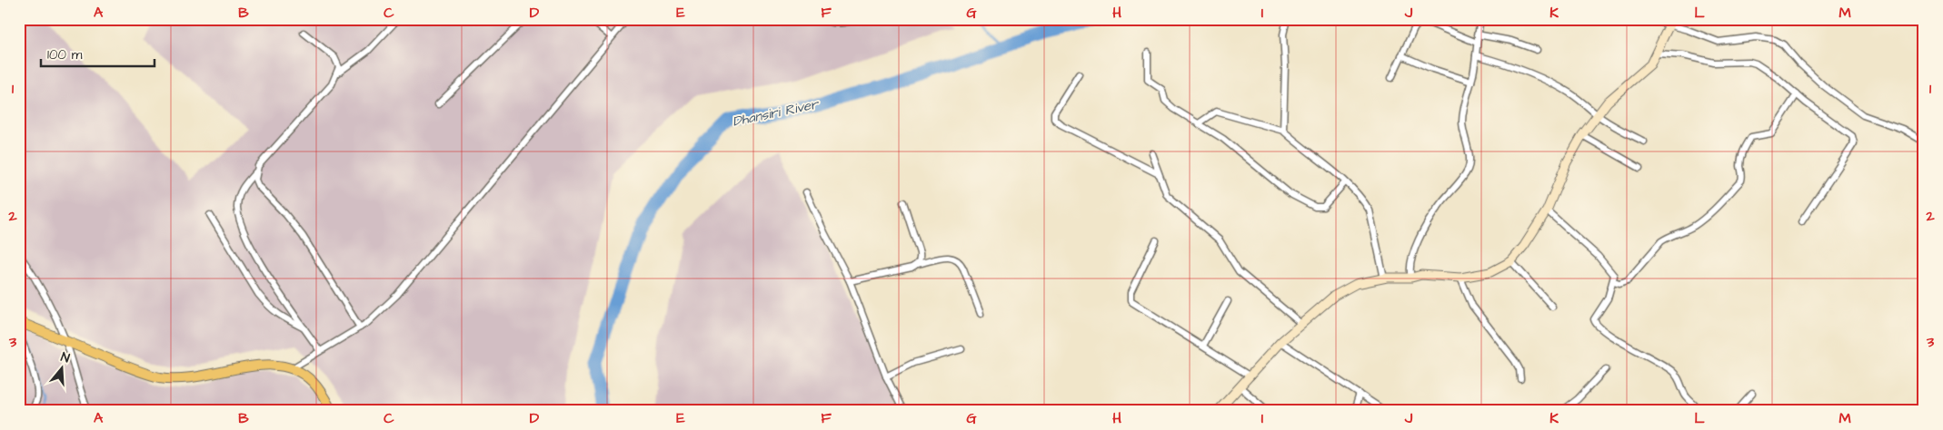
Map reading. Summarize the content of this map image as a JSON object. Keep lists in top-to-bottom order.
{
  "water": ["Dhansiri River"],
  "scale_bar": "100 m",
  "north": "top",
  "grid": {
    "columns": [
      "A",
      "B",
      "C",
      "D",
      "E",
      "F",
      "G",
      "H",
      "I",
      "J",
      "K",
      "L",
      "M"
    ],
    "rows": ["1", "2", "3"]
  }
}
